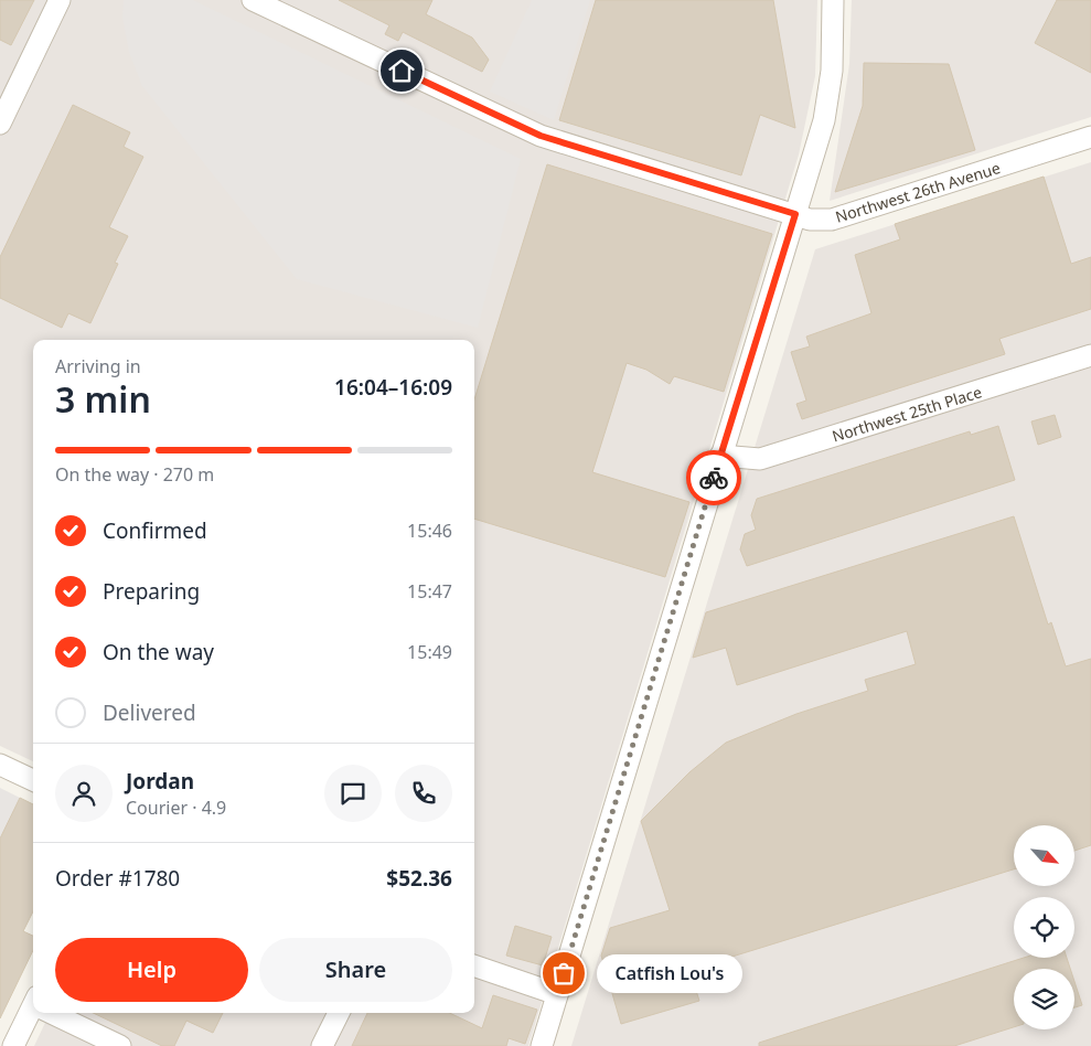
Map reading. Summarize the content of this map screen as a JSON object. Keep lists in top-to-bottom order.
{
  "streets": {
    "street": ["Northwest 26th Avenue", "Northwest 25th Place"]
  },
  "places": ["Catfish Lou's"],
  "north": "bottom right",
  "page": {
    "heading": ["3 min", "Arriving in", "16:04–16:09"],
    "panel": [
      "Jordan",
      "Courier · 4.9",
      "Order #1780",
      "$52.36"
    ],
    "bar": "On the way · 270 m",
    "list": [
      ["Confirmed", "15:46"],
      ["Preparing", "15:47"],
      ["On the way", "15:49"],
      "Delivered"
    ],
    "buttons": ["Help", "Share"],
    "bubble": "Catfish Lou's"
  }
}
